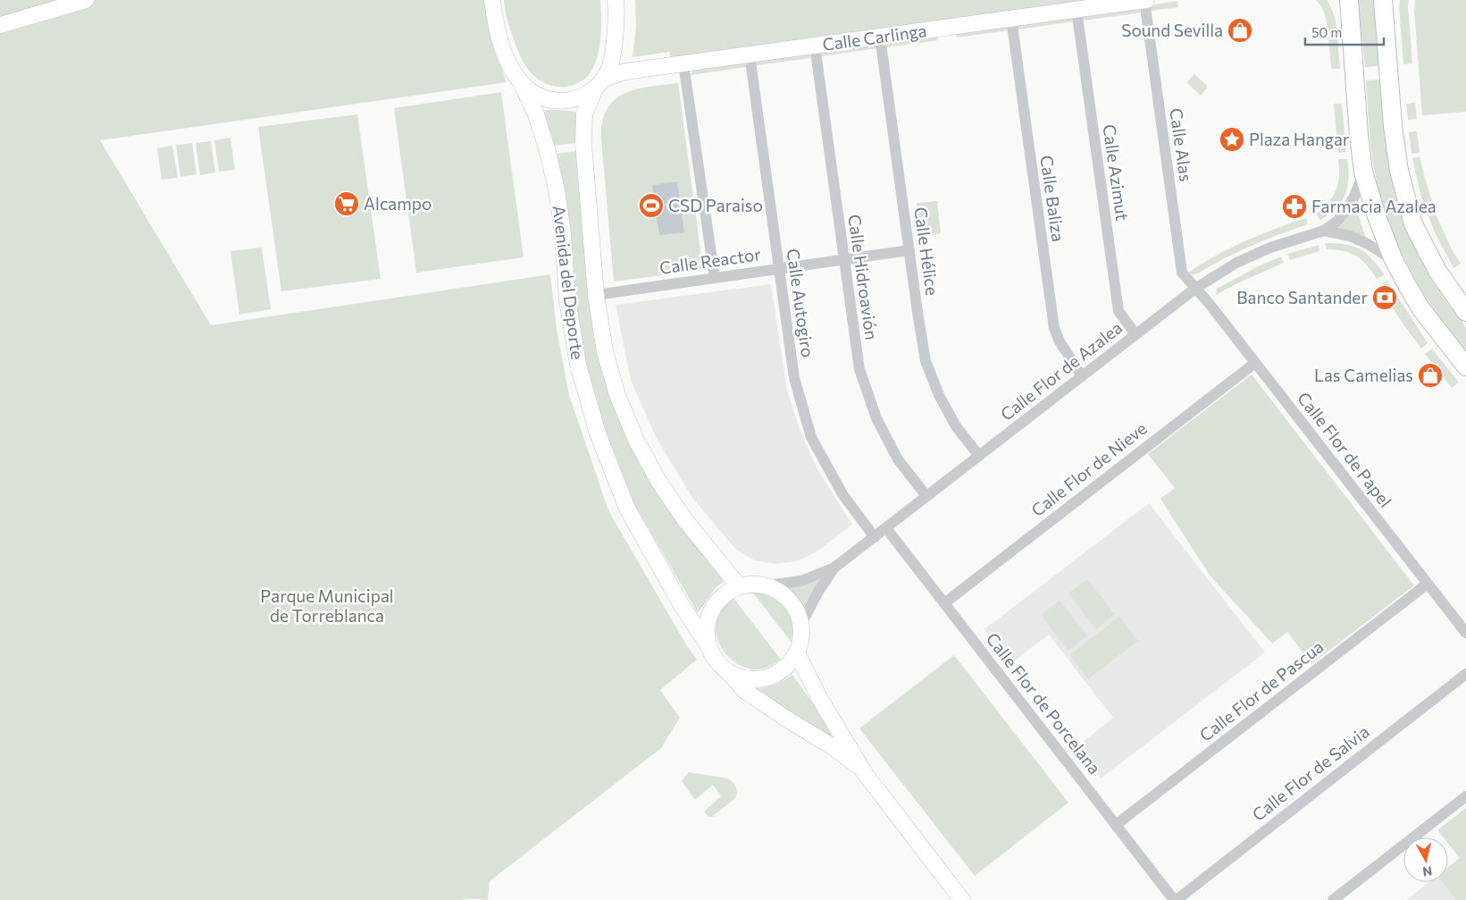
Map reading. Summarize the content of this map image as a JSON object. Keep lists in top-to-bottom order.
{
  "streets": {
    "street": [
      "Calle Carlinga",
      "Calle Alas",
      "Calle Azimut",
      "Calle Baliza",
      "Calle Hélice",
      "Calle Reactor",
      "Calle Hidroavión",
      "Avenida del Deporte",
      "Calle Autogiro",
      "Calle Flor de Azalea",
      "Calle Flor de Papel",
      "Calle Flor de Nieve",
      "Calle Flor de Pascua",
      "Calle Flor de Porcelana",
      "Calle Flor de Salvia"
    ]
  },
  "crossings": [
    ["Calle Carlinga", "Calle Alas"],
    ["Calle Carlinga", "Calle Azimut"],
    ["Calle Carlinga", "Calle Baliza"],
    ["Calle Carlinga", "Calle Hélice"],
    ["Calle Carlinga", "Calle Hidroavión"],
    ["Calle Carlinga", "Avenida del Deporte"],
    ["Calle Carlinga", "Calle Autogiro"],
    ["Calle Alas", "Calle Flor de Azalea"],
    ["Calle Alas", "Calle Flor de Papel"],
    ["Calle Azimut", "Calle Flor de Azalea"],
    ["Calle Baliza", "Calle Flor de Azalea"],
    ["Calle Hélice", "Calle Reactor"],
    ["Calle Hélice", "Calle Flor de Azalea"],
    ["Calle Reactor", "Calle Hidroavión"],
    ["Calle Reactor", "Avenida del Deporte"],
    ["Calle Reactor", "Calle Autogiro"],
    ["Calle Hidroavión", "Calle Flor de Azalea"],
    ["Calle Autogiro", "Calle Flor de Azalea"],
    ["Calle Flor de Azalea", "Calle Flor de Papel"],
    ["Calle Flor de Azalea", "Calle Flor de Porcelana"],
    ["Calle Flor de Papel", "Calle Flor de Nieve"],
    ["Calle Flor de Papel", "Calle Flor de Pascua"],
    ["Calle Flor de Nieve", "Calle Flor de Porcelana"],
    ["Calle Flor de Pascua", "Calle Flor de Porcelana"],
    ["Calle Flor de Porcelana", "Calle Flor de Salvia"]
  ],
  "parks": ["Parque Municipal de Torreblanca"],
  "places": {
    "shop": ["Sound Sevilla", "Las Camelias"],
    "place": ["Plaza Hangar"],
    "supermarket": ["Alcampo"],
    "sports": ["CSD Paraiso"],
    "pharmacy": ["Farmacia Azalea"],
    "bank": ["Banco Santander"]
  },
  "scale_bar": "50 m",
  "north": "bottom"
}
